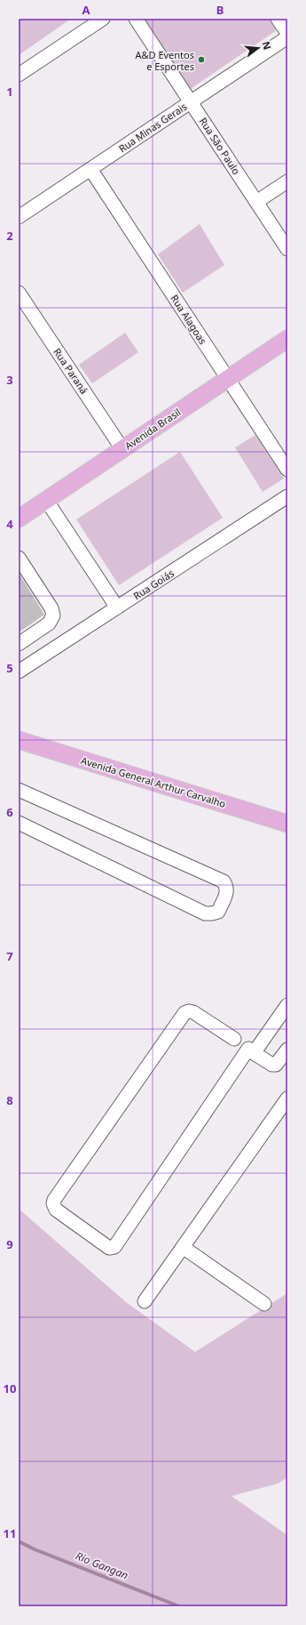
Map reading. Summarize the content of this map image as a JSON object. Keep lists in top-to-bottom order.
{
  "streets": {
    "main road": ["Avenida Brasil", "Avenida General Arthur Carvalho"],
    "street": [
      "Rua Minas Gerais",
      "Rua São Paulo",
      "Rua Alagoas",
      "Rua Paraná",
      "Rua Goiás"
    ]
  },
  "crossings": [
    ["Rua Minas Gerais", "Rua São Paulo"],
    ["Rua Minas Gerais", "Rua Alagoas"],
    ["Rua Alagoas", "Avenida Brasil"],
    ["Rua Paraná", "Avenida Brasil"]
  ],
  "water": ["Rio Gangan"],
  "places": ["A&D Eventos e Esportes"],
  "north": "right",
  "grid": {
    "columns": ["A", "B"],
    "rows": [
      "1",
      "2",
      "3",
      "4",
      "5",
      "6",
      "7",
      "8",
      "9",
      "10",
      "11"
    ]
  }
}
